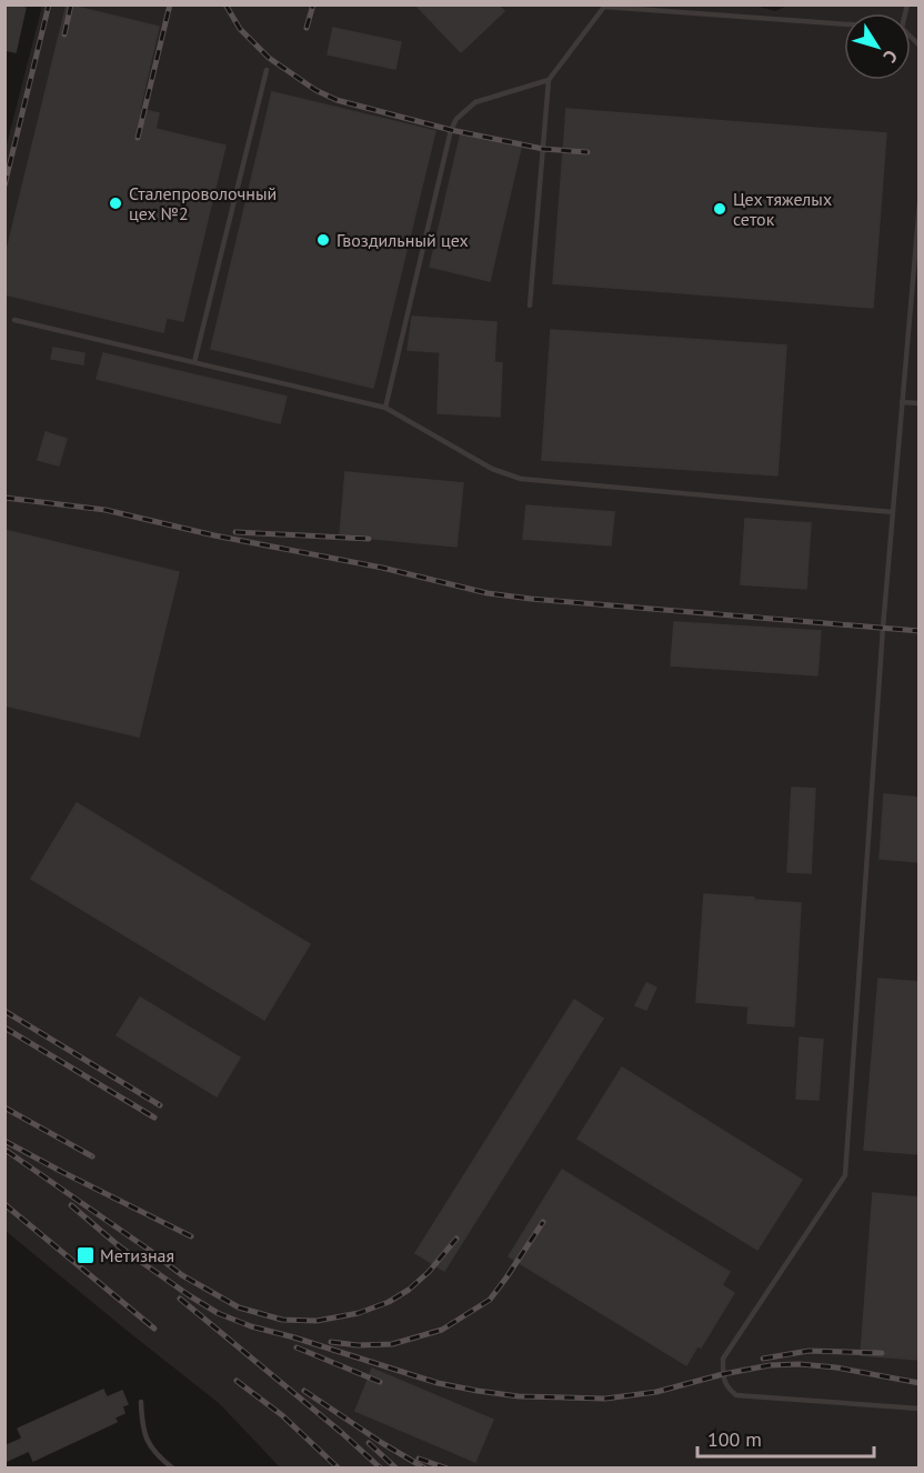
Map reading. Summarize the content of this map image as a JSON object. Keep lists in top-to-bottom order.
{
  "places": {
    "other": ["Сталепроволочный цех №2", "Цех тяжелых сеток", "Гвоздильный цех"],
    "transit": ["Метизная"]
  },
  "scale_bar": "100 m",
  "north": "bottom right"
}
